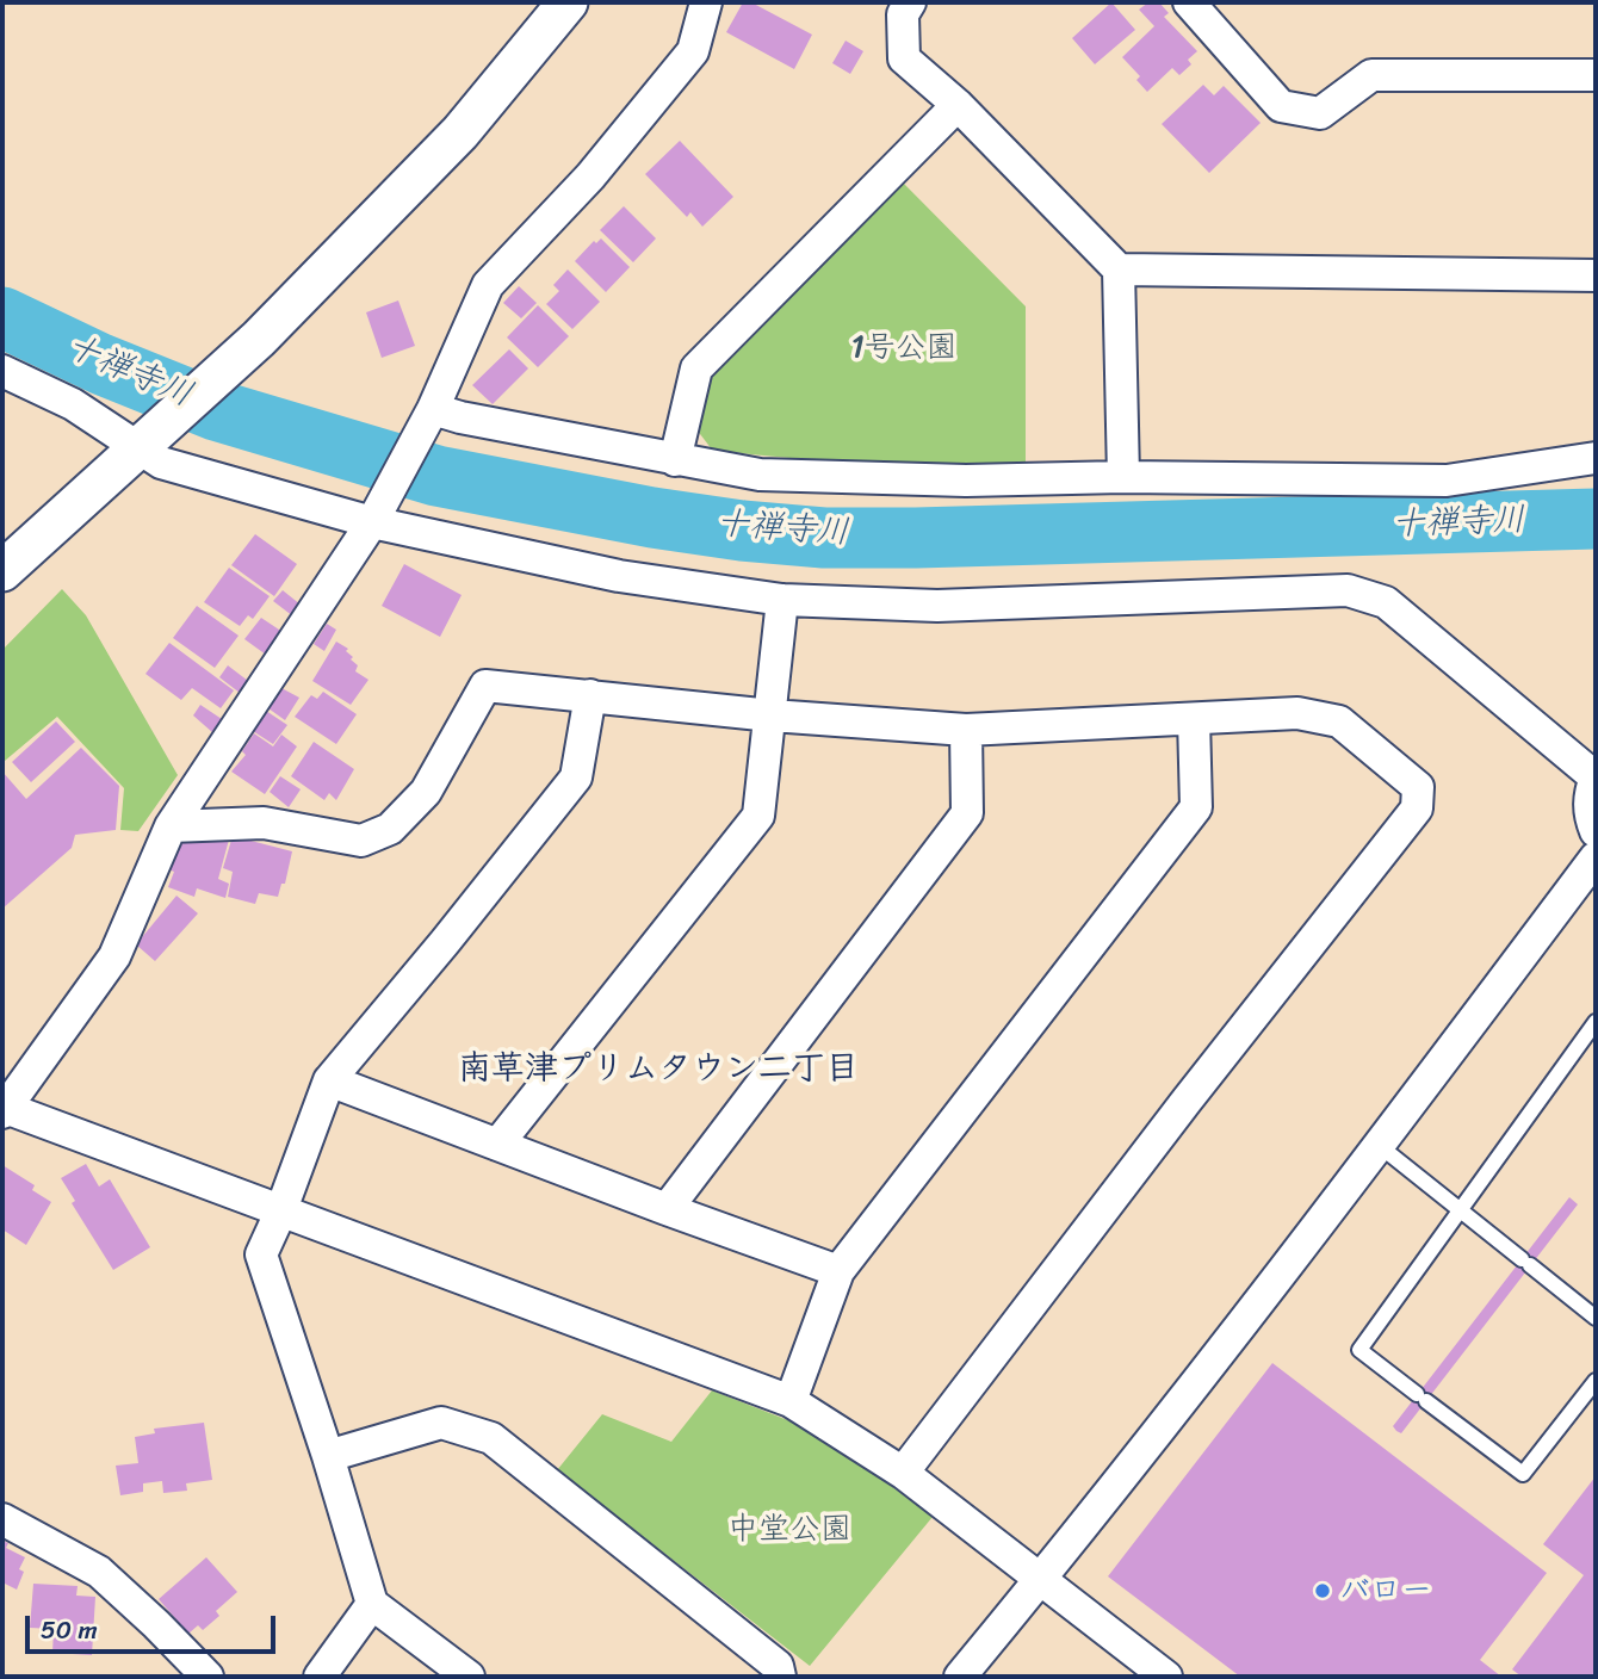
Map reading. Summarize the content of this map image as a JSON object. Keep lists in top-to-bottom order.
{
  "districts": ["南草津プリムタウン二丁目"],
  "water": ["十禅寺川"],
  "parks": ["1号公園", "中堂公園"],
  "places": ["バロー"],
  "scale_bar": "50 m"
}
